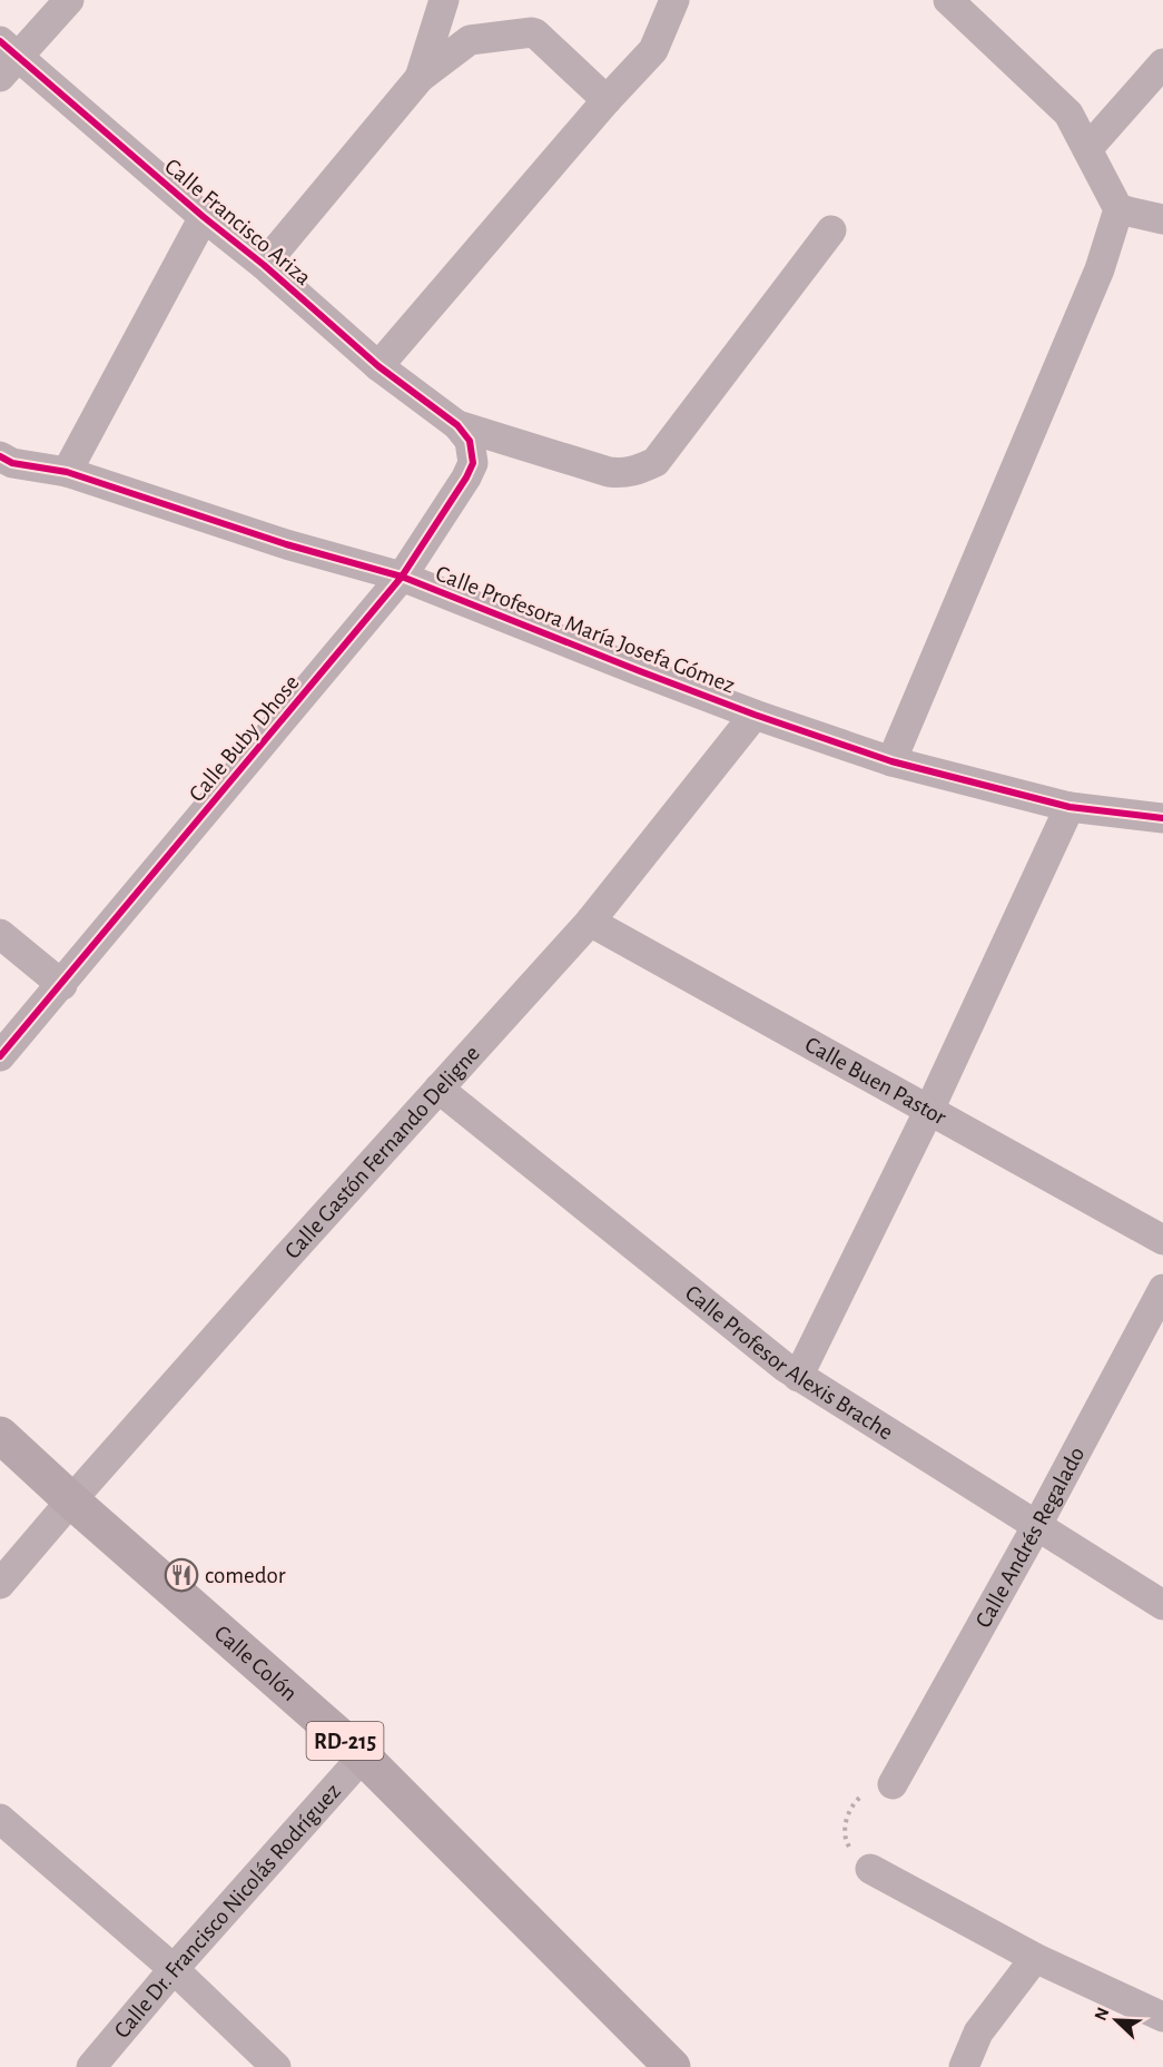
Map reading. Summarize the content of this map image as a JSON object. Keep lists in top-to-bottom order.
{
  "streets": {
    "main road": ["Calle Colón", "RD-215"],
    "street": [
      "Calle Francisco Ariza",
      "Calle Profesora María Josefa Gómez",
      "Calle Buby Dhose",
      "Calle Buen Pastor",
      "Calle Gastón Fernando Deligne",
      "Calle Profesor Alexis Brache",
      "Calle Andrés Regalado",
      "Calle Dr. Francisco Nicolás Rodríguez"
    ]
  },
  "crossings": [
    ["Calle Francisco Ariza", "Calle Buby Dhose"],
    ["Calle Profesora María Josefa Gómez", "Calle Buby Dhose"],
    ["Calle Profesora María Josefa Gómez", "Calle Gastón Fernando Deligne"],
    ["Calle Buen Pastor", "Calle Gastón Fernando Deligne"],
    ["Calle Gastón Fernando Deligne", "Calle Profesor Alexis Brache"],
    ["Calle Gastón Fernando Deligne", "Calle Colón"],
    ["Calle Profesor Alexis Brache", "Calle Andrés Regalado"],
    ["Calle Colón", "Calle Dr. Francisco Nicolás Rodríguez"]
  ],
  "places": {
    "restaurant": ["comedor"]
  },
  "north": "top left"
}
